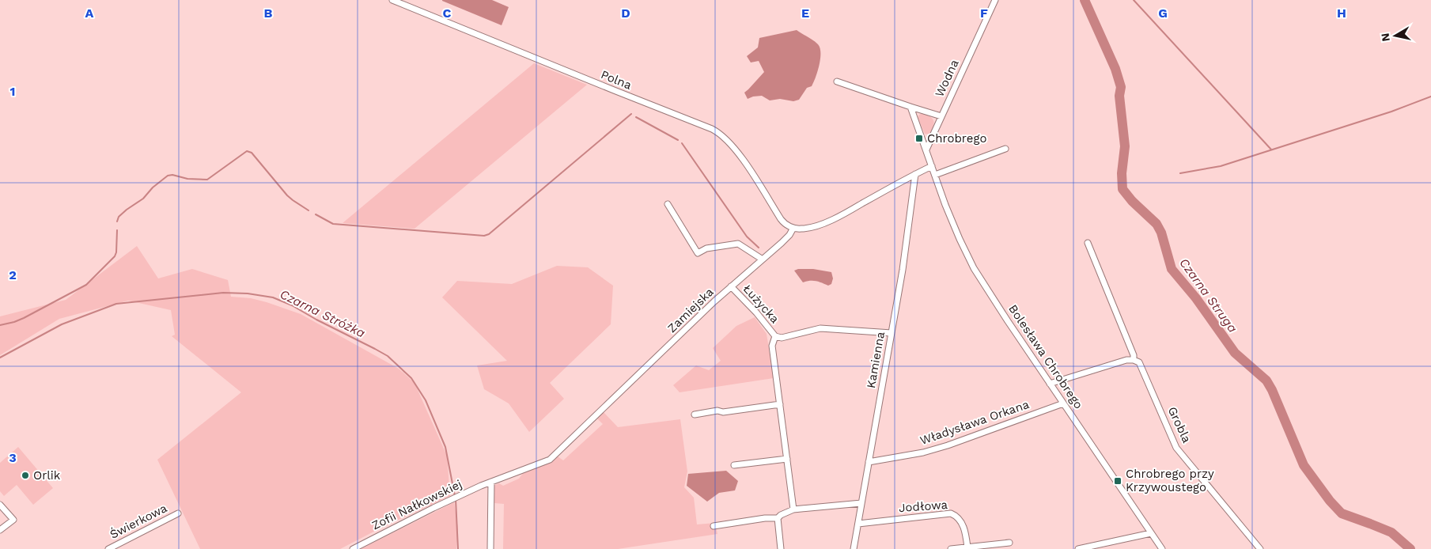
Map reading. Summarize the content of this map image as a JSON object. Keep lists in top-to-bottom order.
{
  "streets": {
    "street": [
      "Wodna",
      "Polna",
      "Łużycka",
      "Zamiejska",
      "Bolesława Chrobrego",
      "Kamienna",
      "Władysława Orkana",
      "Grobla",
      "Zofii Nałkowskiej",
      "Jodłowa",
      "Świerkowa"
    ]
  },
  "crossings": [
    ["Polna", "Zamiejska"],
    ["Łużycka", "Zamiejska"],
    ["Łużycka", "Kamienna"],
    ["Zamiejska", "Zofii Nałkowskiej"],
    ["Bolesława Chrobrego", "Władysława Orkana"],
    ["Kamienna", "Władysława Orkana"],
    ["Kamienna", "Jodłowa"]
  ],
  "water": ["Czarna Struga", "Czarna Stróżka"],
  "places": {
    "transit": ["Chrobrego", "Chrobrego przy Krzywoustego"],
    "other": ["Orlik"]
  },
  "north": "left",
  "grid": {
    "columns": [
      "A",
      "B",
      "C",
      "D",
      "E",
      "F",
      "G",
      "H"
    ],
    "rows": ["1", "2", "3"]
  }
}
